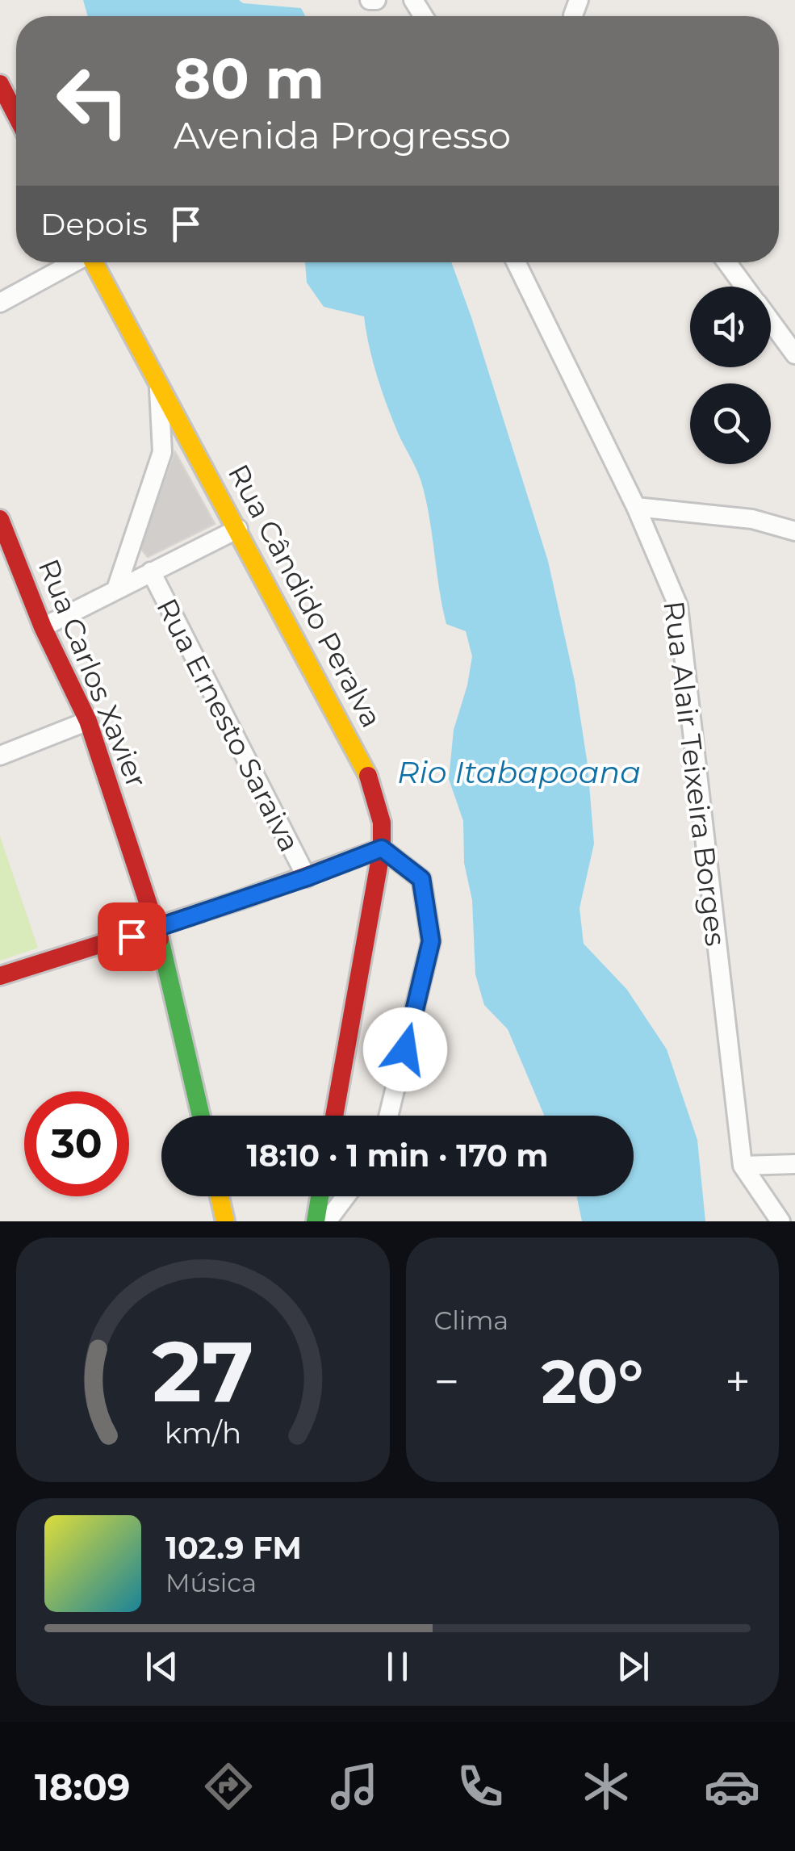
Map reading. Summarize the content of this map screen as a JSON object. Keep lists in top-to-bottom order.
{
  "streets": {
    "main road": ["Rua Cândido Peralva", "Rua Carlos Xavier"],
    "street": ["Rua Ernesto Saraiva", "Rua Alair Teixeira Borges"]
  },
  "water": ["Rio Itabapoana"],
  "page": {
    "turn": ["80 m", "Avenida Progresso"],
    "then": "Depois",
    "limit": "30",
    "trip": "18:10 · 1 min · 170 m",
    "tile": "Clima",
    "heat": ["−", "20°", "+"],
    "song": ["102.9 FM", "Música"],
    "tabs": "18:09",
    "gauge": ["27", "km/h"]
  }
}
